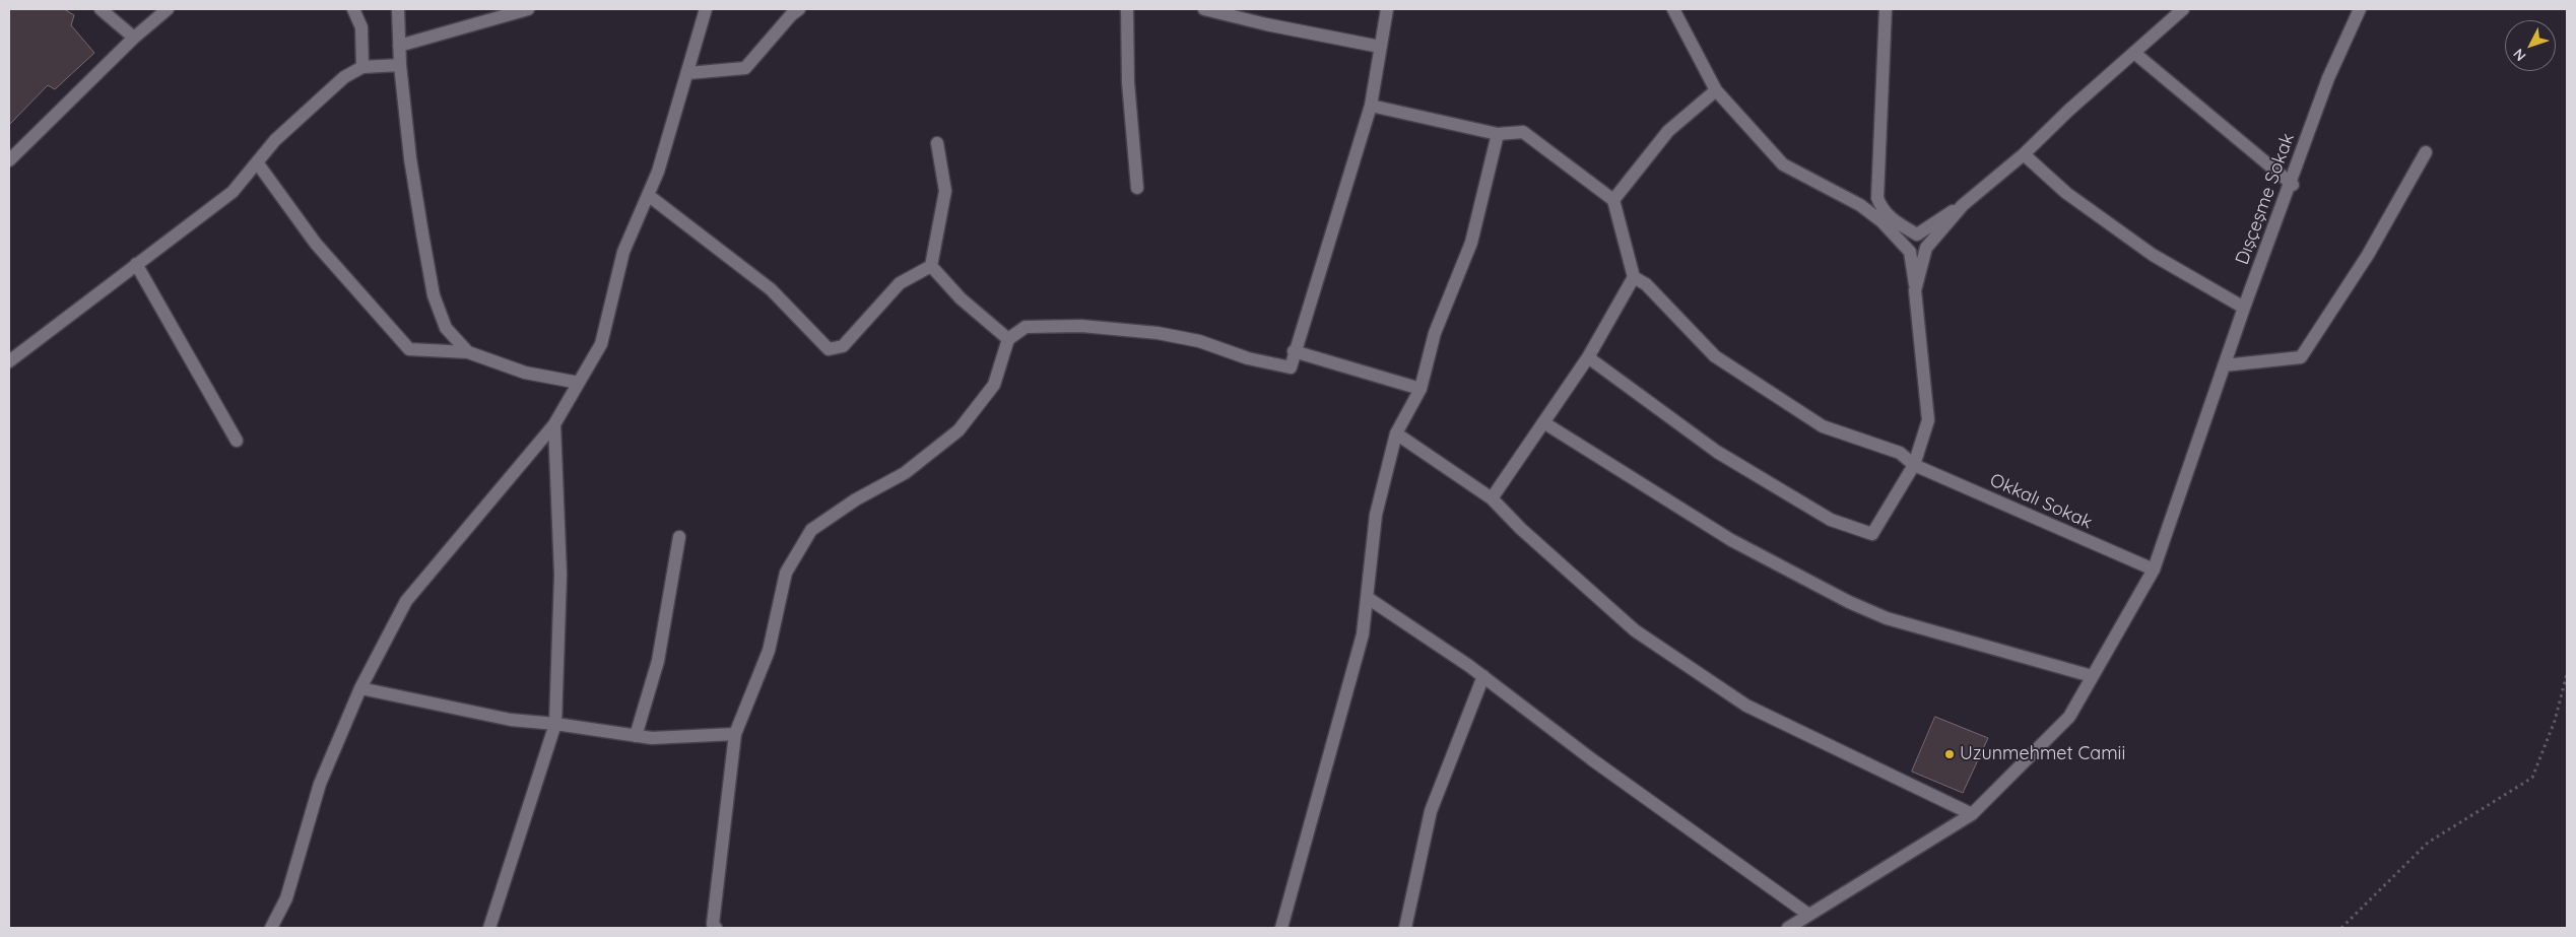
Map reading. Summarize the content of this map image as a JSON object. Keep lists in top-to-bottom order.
{
  "streets": {
    "street": ["Dışçeşme Sokak", "Okkalı Sokak"]
  },
  "crossings": [
    ["Dışçeşme Sokak", "Okkalı Sokak"]
  ],
  "places": ["Uzunmehmet Camii"],
  "north": "bottom left"
}
